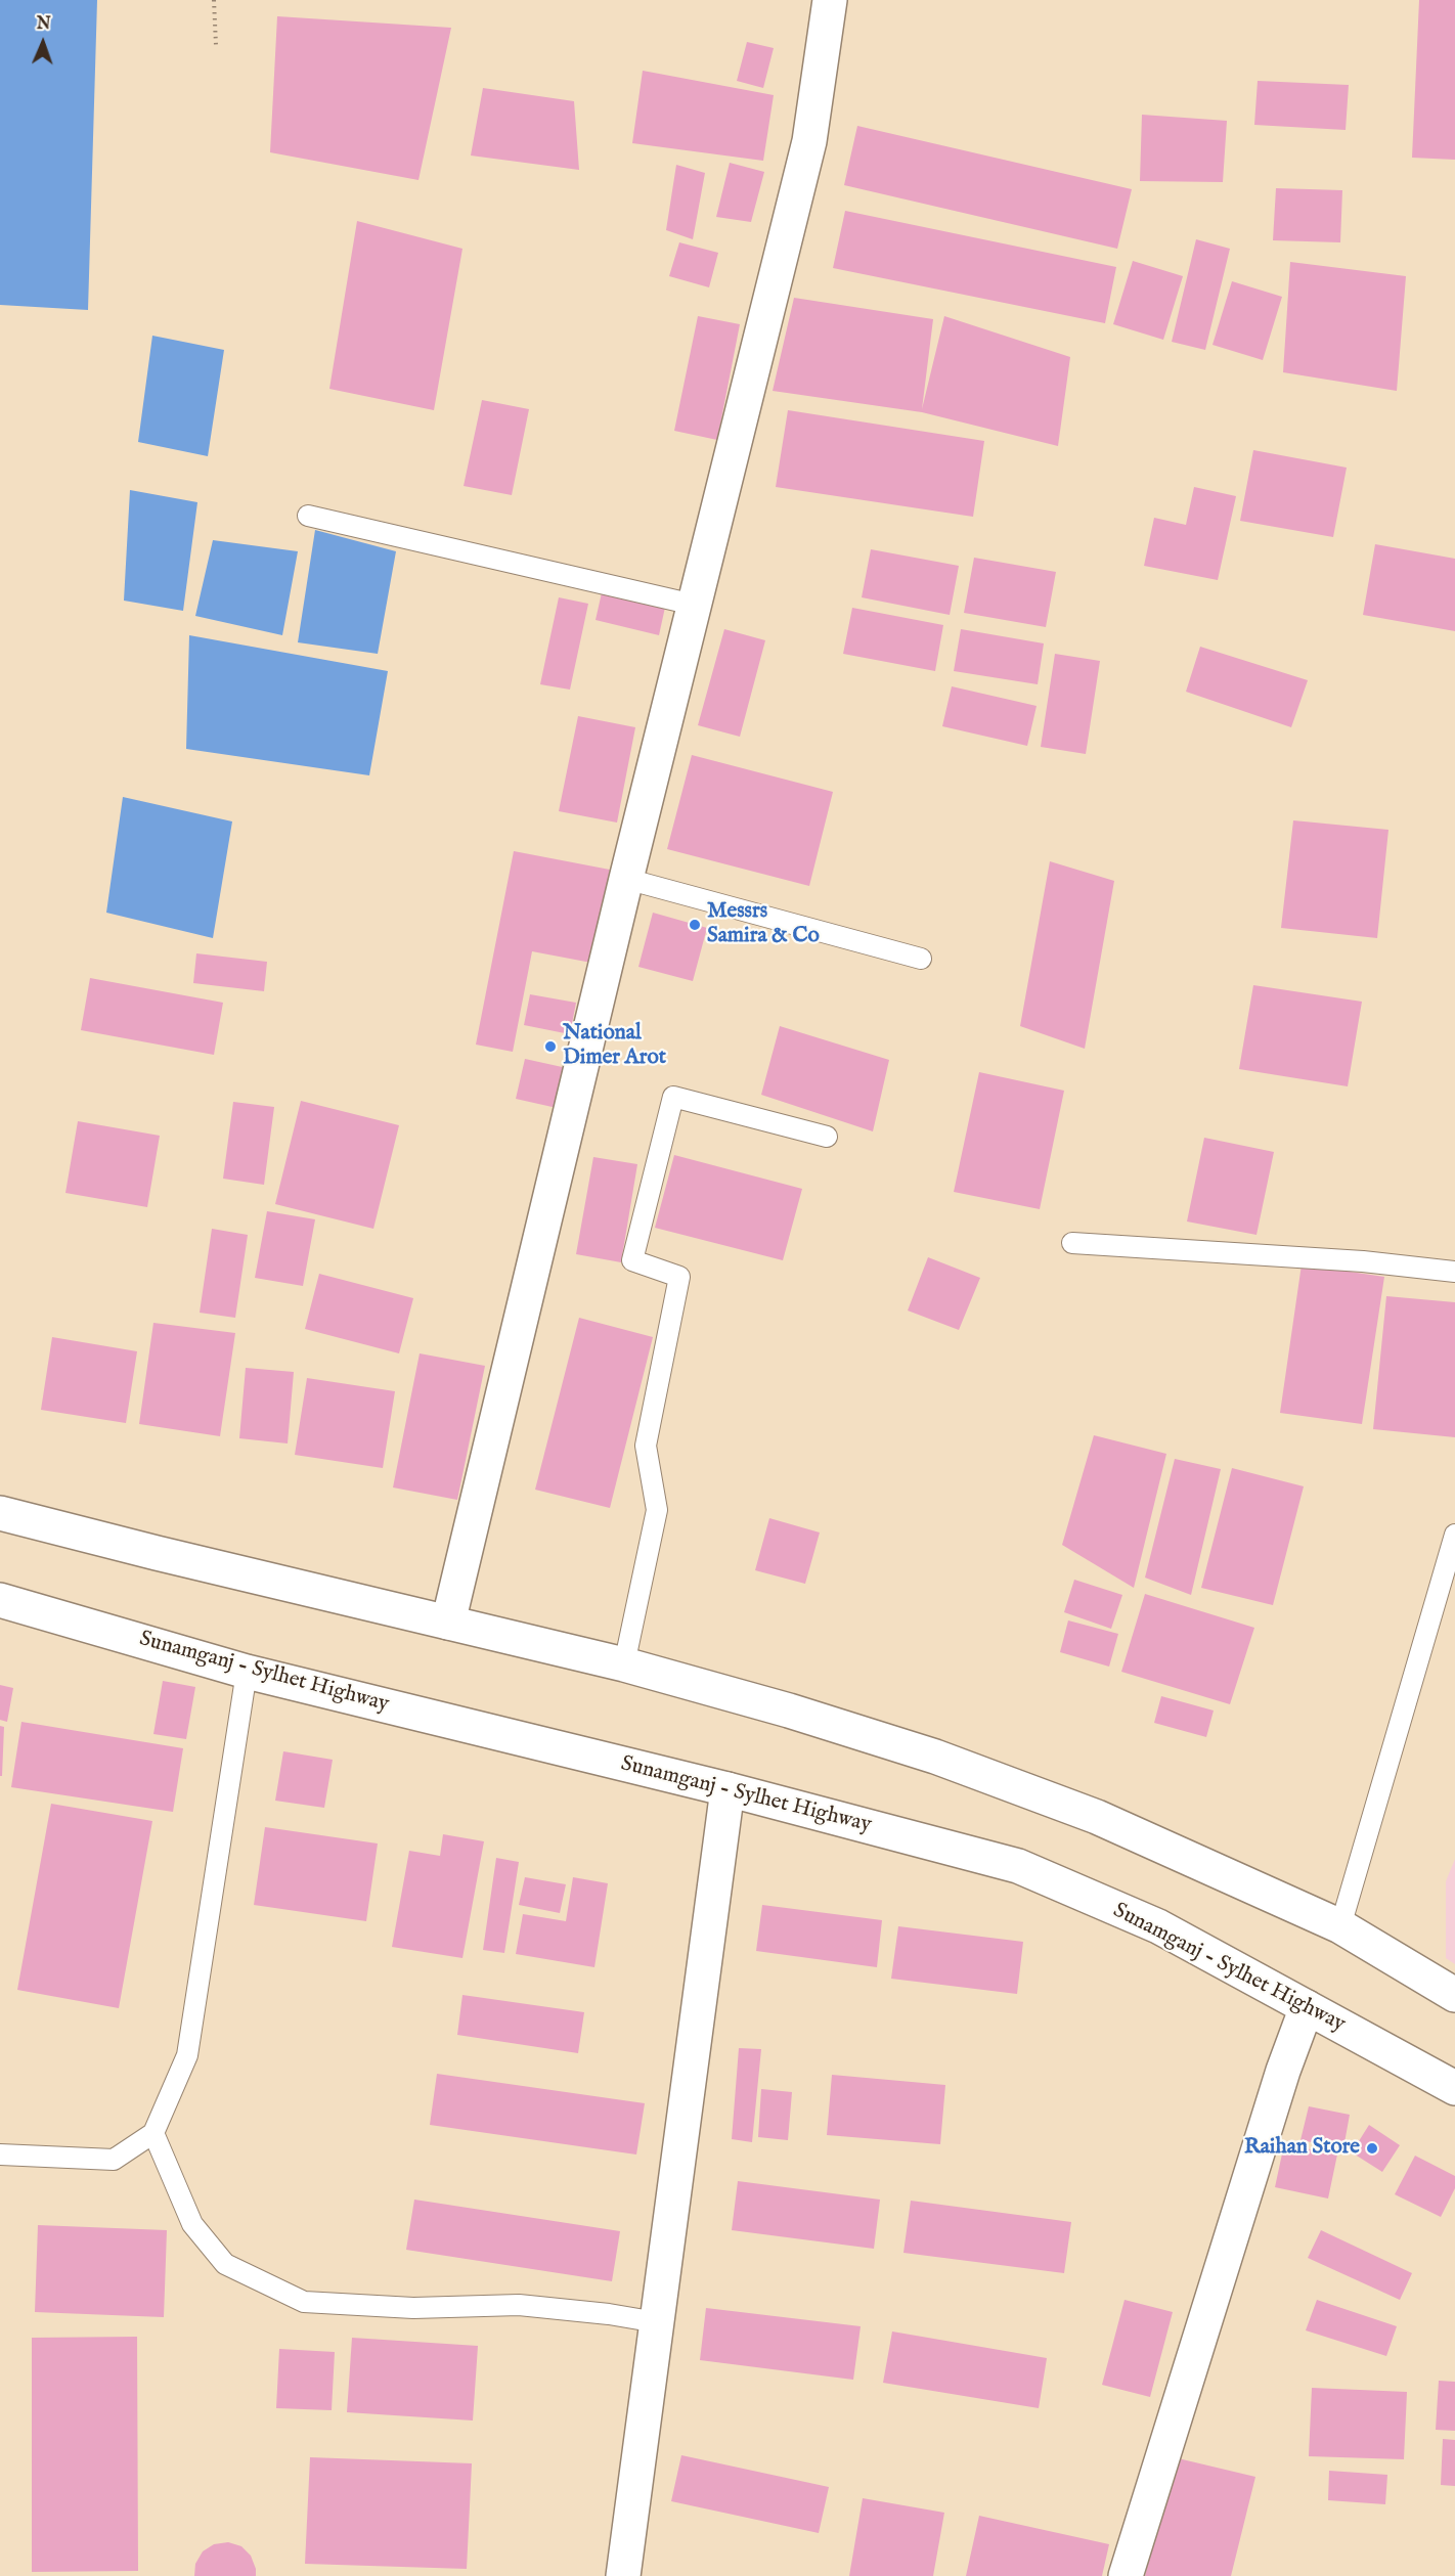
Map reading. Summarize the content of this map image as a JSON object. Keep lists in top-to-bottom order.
{
  "streets": {
    "main road": ["Sunamganj - Sylhet Highway"]
  },
  "places": ["Messrs Samira & Co", "National Dimer Arot", "Raihan Store"],
  "north": "top"
}
